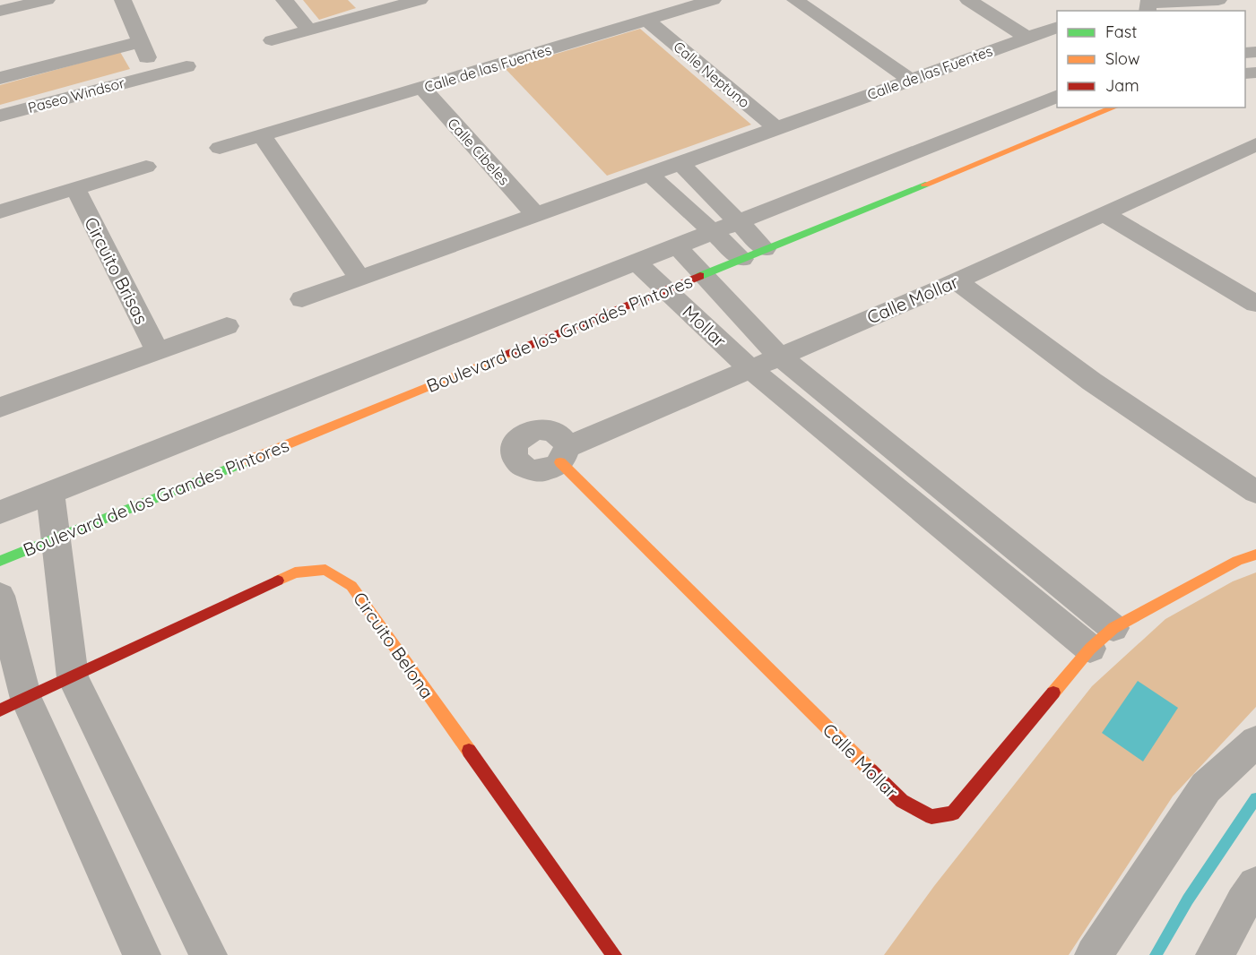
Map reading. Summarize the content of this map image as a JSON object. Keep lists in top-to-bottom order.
{
  "streets": {
    "street": [
      "Calle de las Fuentes",
      "Calle Neptuno",
      "Paseo Windsor",
      "Calle Cibeles",
      "Circuito Brisas",
      "Calle Mollar",
      "Mollar",
      "Boulevard de los Grandes Pintores",
      "Circuito Belona"
    ]
  },
  "crossings": [
    ["Calle de las Fuentes", "Calle Neptuno"],
    ["Calle de las Fuentes", "Calle Cibeles"],
    ["Calle Mollar", "Mollar"],
    ["Mollar", "Boulevard de los Grandes Pintores"]
  ],
  "legend": ["Fast", "Slow", "Jam"]
}
